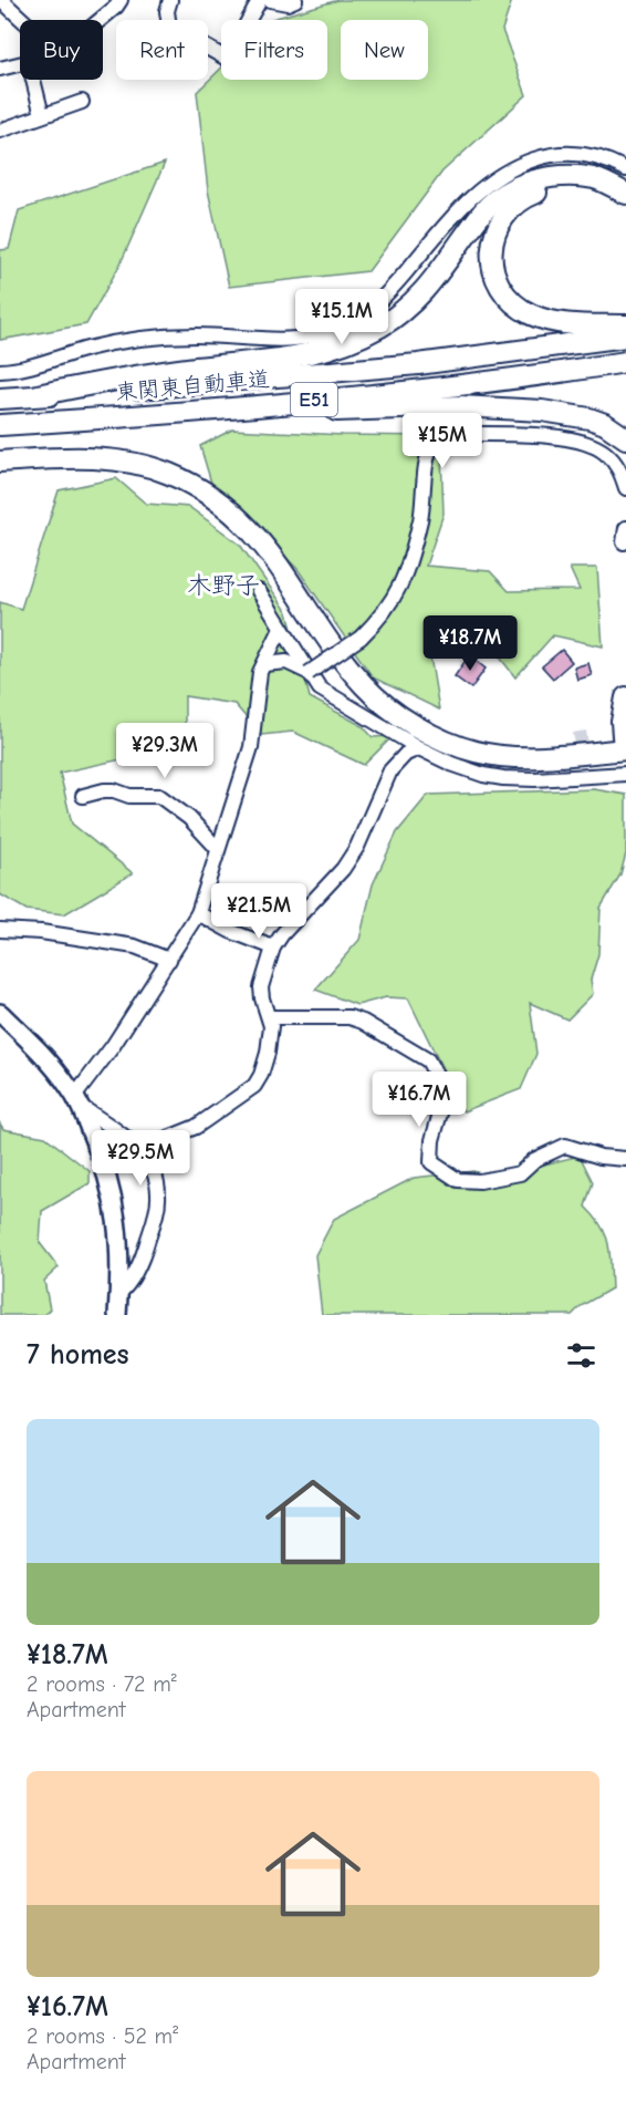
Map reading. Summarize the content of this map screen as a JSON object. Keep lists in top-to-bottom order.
{
  "streets": {
    "highway": ["東関東自動車道", "E51"]
  },
  "districts": ["木野子"],
  "page": {
    "chip": [
      "Buy",
      "Rent",
      "Filters",
      "New"
    ],
    "price": [
      "¥15.1M",
      "¥15M",
      "¥18.7M",
      "¥29.3M",
      "¥21.5M",
      "¥16.7M",
      "¥29.5M"
    ],
    "heading": "7 homes",
    "list": [
      {
        "name": "¥18.7M",
        "note": "2 rooms · 72 m² · Apartment"
      },
      {
        "name": "¥16.7M",
        "note": "2 rooms · 52 m² · Apartment"
      }
    ]
  }
}
